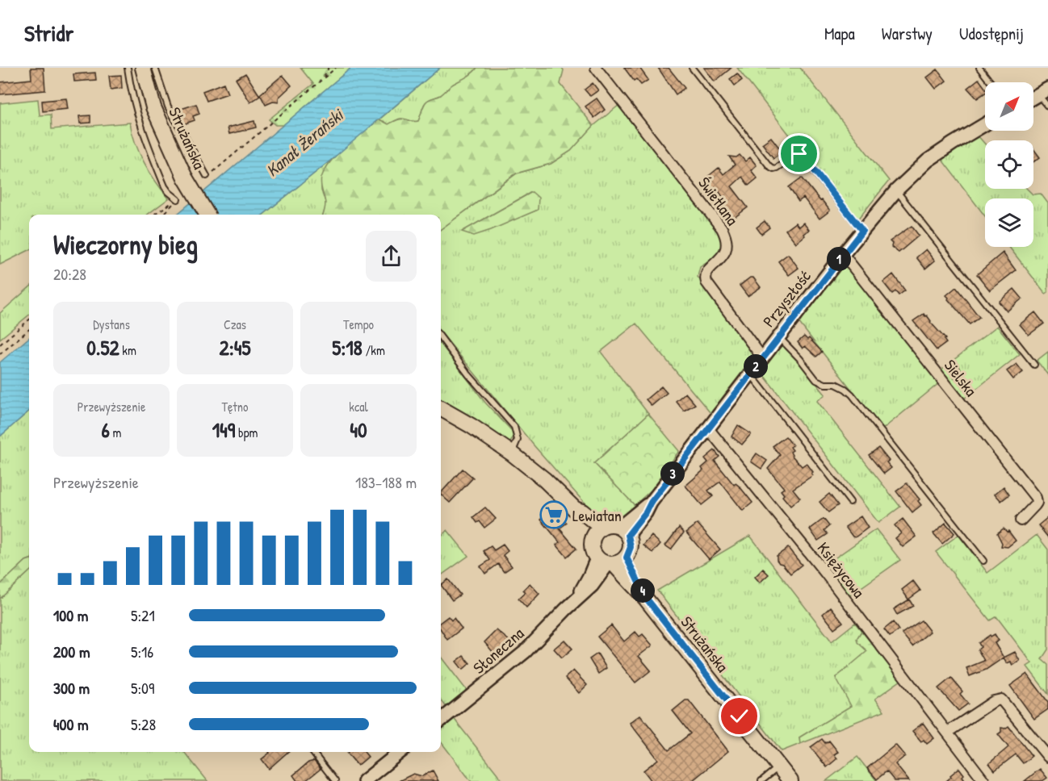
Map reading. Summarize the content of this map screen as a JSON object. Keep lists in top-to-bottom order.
{
  "streets": {
    "main road": ["Strużańska"],
    "street": [
      "Świetlana",
      "Przyszłość",
      "Sielska",
      "Księżycowa",
      "Słoneczna"
    ]
  },
  "crossings": [
    ["Strużańska", "Przyszłość"],
    ["Strużańska", "Słoneczna"],
    ["Świetlana", "Przyszłość"],
    ["Przyszłość", "Sielska"],
    ["Przyszłość", "Księżycowa"],
    ["Przyszłość", "Słoneczna"]
  ],
  "water": ["Kanał Żerański"],
  "places": {
    "supermarket": ["Lewiatan"]
  },
  "north": "top right",
  "page": {
    "header": "Stridr",
    "nav": ["Mapa", "Warstwy", "Udostępnij"],
    "heading": ["Wieczorny bieg", "20:28"],
    "pins": [
      "1",
      "2",
      "3",
      "4"
    ],
    "stats": [
      ["Dystans", "0.52 km"],
      ["Czas", "2:45"],
      ["Tempo", "5:18 /km"],
      ["Przewyższenie", "6 m"],
      ["Tętno", "149 bpm"],
      ["kcal", "40"]
    ],
    "chart": ["Przewyższenie", "183–188 m"],
    "list": [
      {
        "name": "100 m",
        "note": "5:21"
      },
      {
        "name": "200 m",
        "note": "5:16"
      },
      {
        "name": "300 m",
        "note": "5:09"
      },
      {
        "name": "400 m",
        "note": "5:28"
      }
    ]
  }
}
